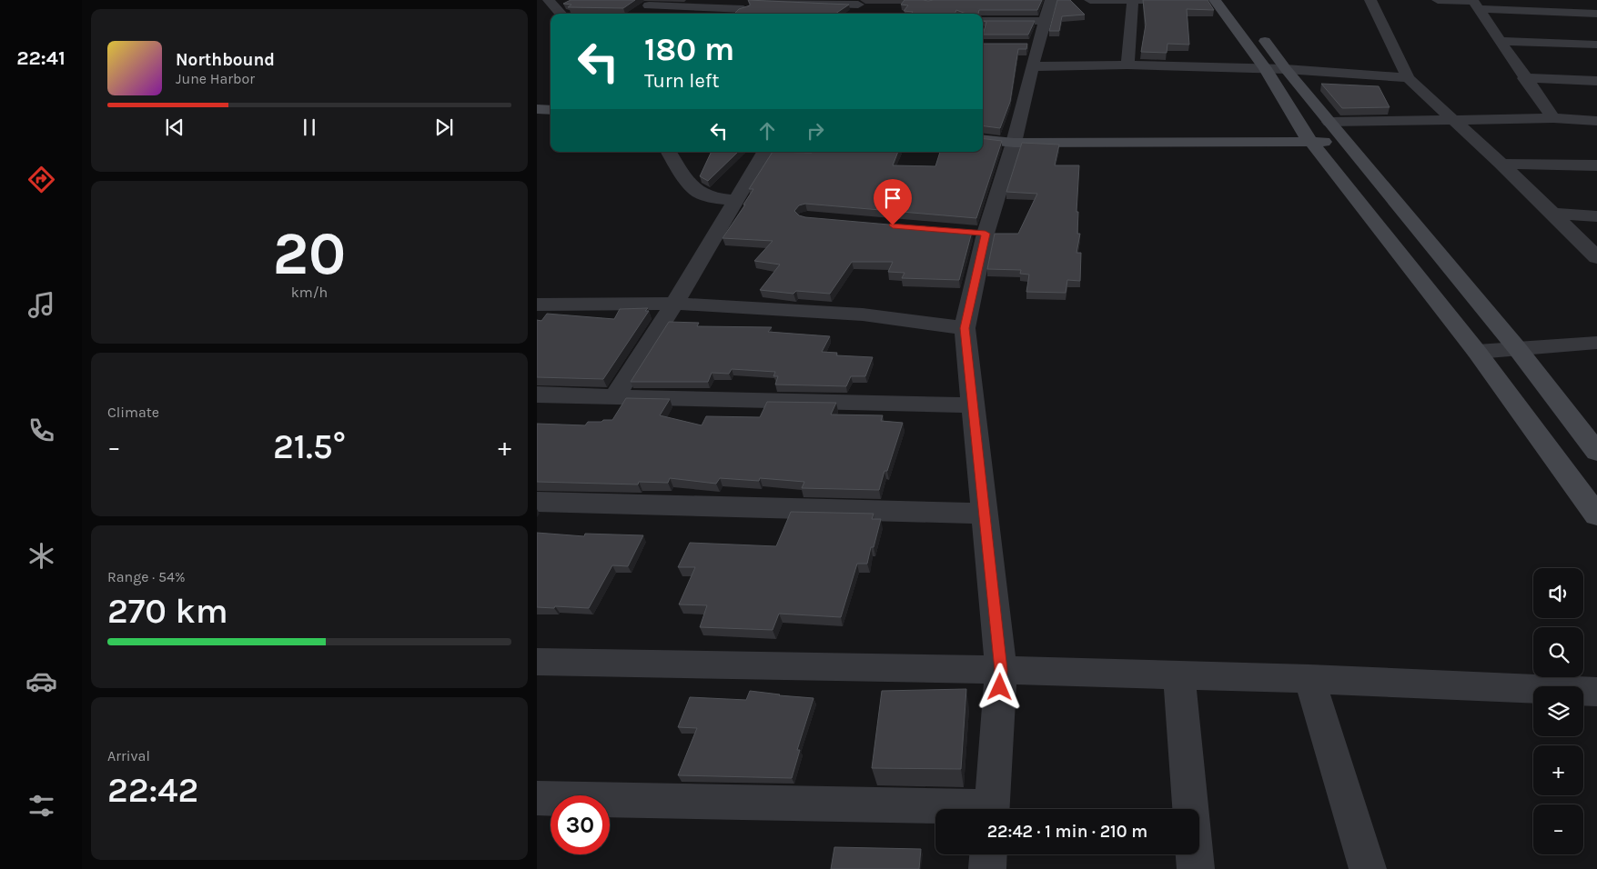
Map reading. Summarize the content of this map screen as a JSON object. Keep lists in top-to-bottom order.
{
  "page": {
    "tabs": "22:41",
    "turn": ["180 m", "Turn left"],
    "song": ["Northbound", "June Harbor"],
    "tile": [
      ["20", "km/h"],
      "Climate",
      ["Range · 54%", "270 km"],
      ["Arrival", "22:42"]
    ],
    "heat": ["−", "21.5°", "+"],
    "map_buttons": ["+", "−"],
    "limit": "30",
    "trip": "22:42 · 1 min · 210 m"
  }
}
